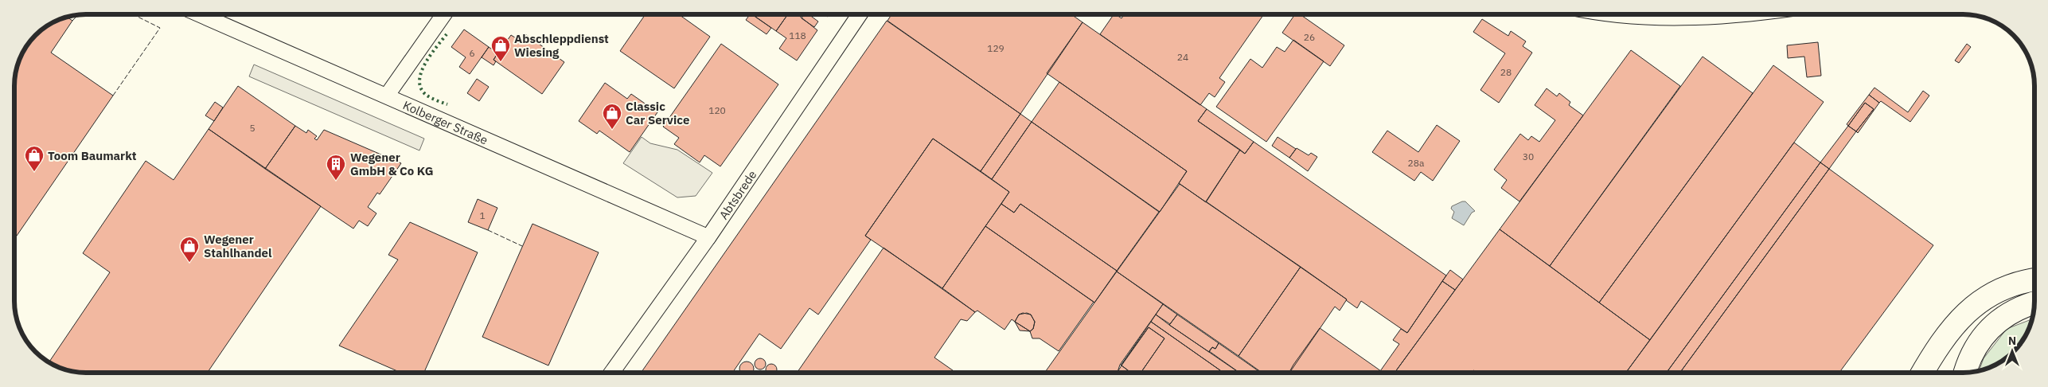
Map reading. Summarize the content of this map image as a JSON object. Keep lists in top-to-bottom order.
{
  "streets": {
    "street": ["Kolberger Straße", "Abtsbrede"]
  },
  "crossings": [
    ["Kolberger Straße", "Abtsbrede"]
  ],
  "places": {
    "shop": [
      "Abschleppdienst Wiesing",
      "Classic Car Service",
      "Toom Baumarkt",
      "Wegener Stahlhandel"
    ],
    "building": ["Wegener GmbH & Co KG"]
  },
  "house_numbers": [
    "118",
    "26",
    "129",
    "6",
    "24",
    "28",
    "120",
    "5",
    "30",
    "28a",
    "1"
  ],
  "north": "top"
}
